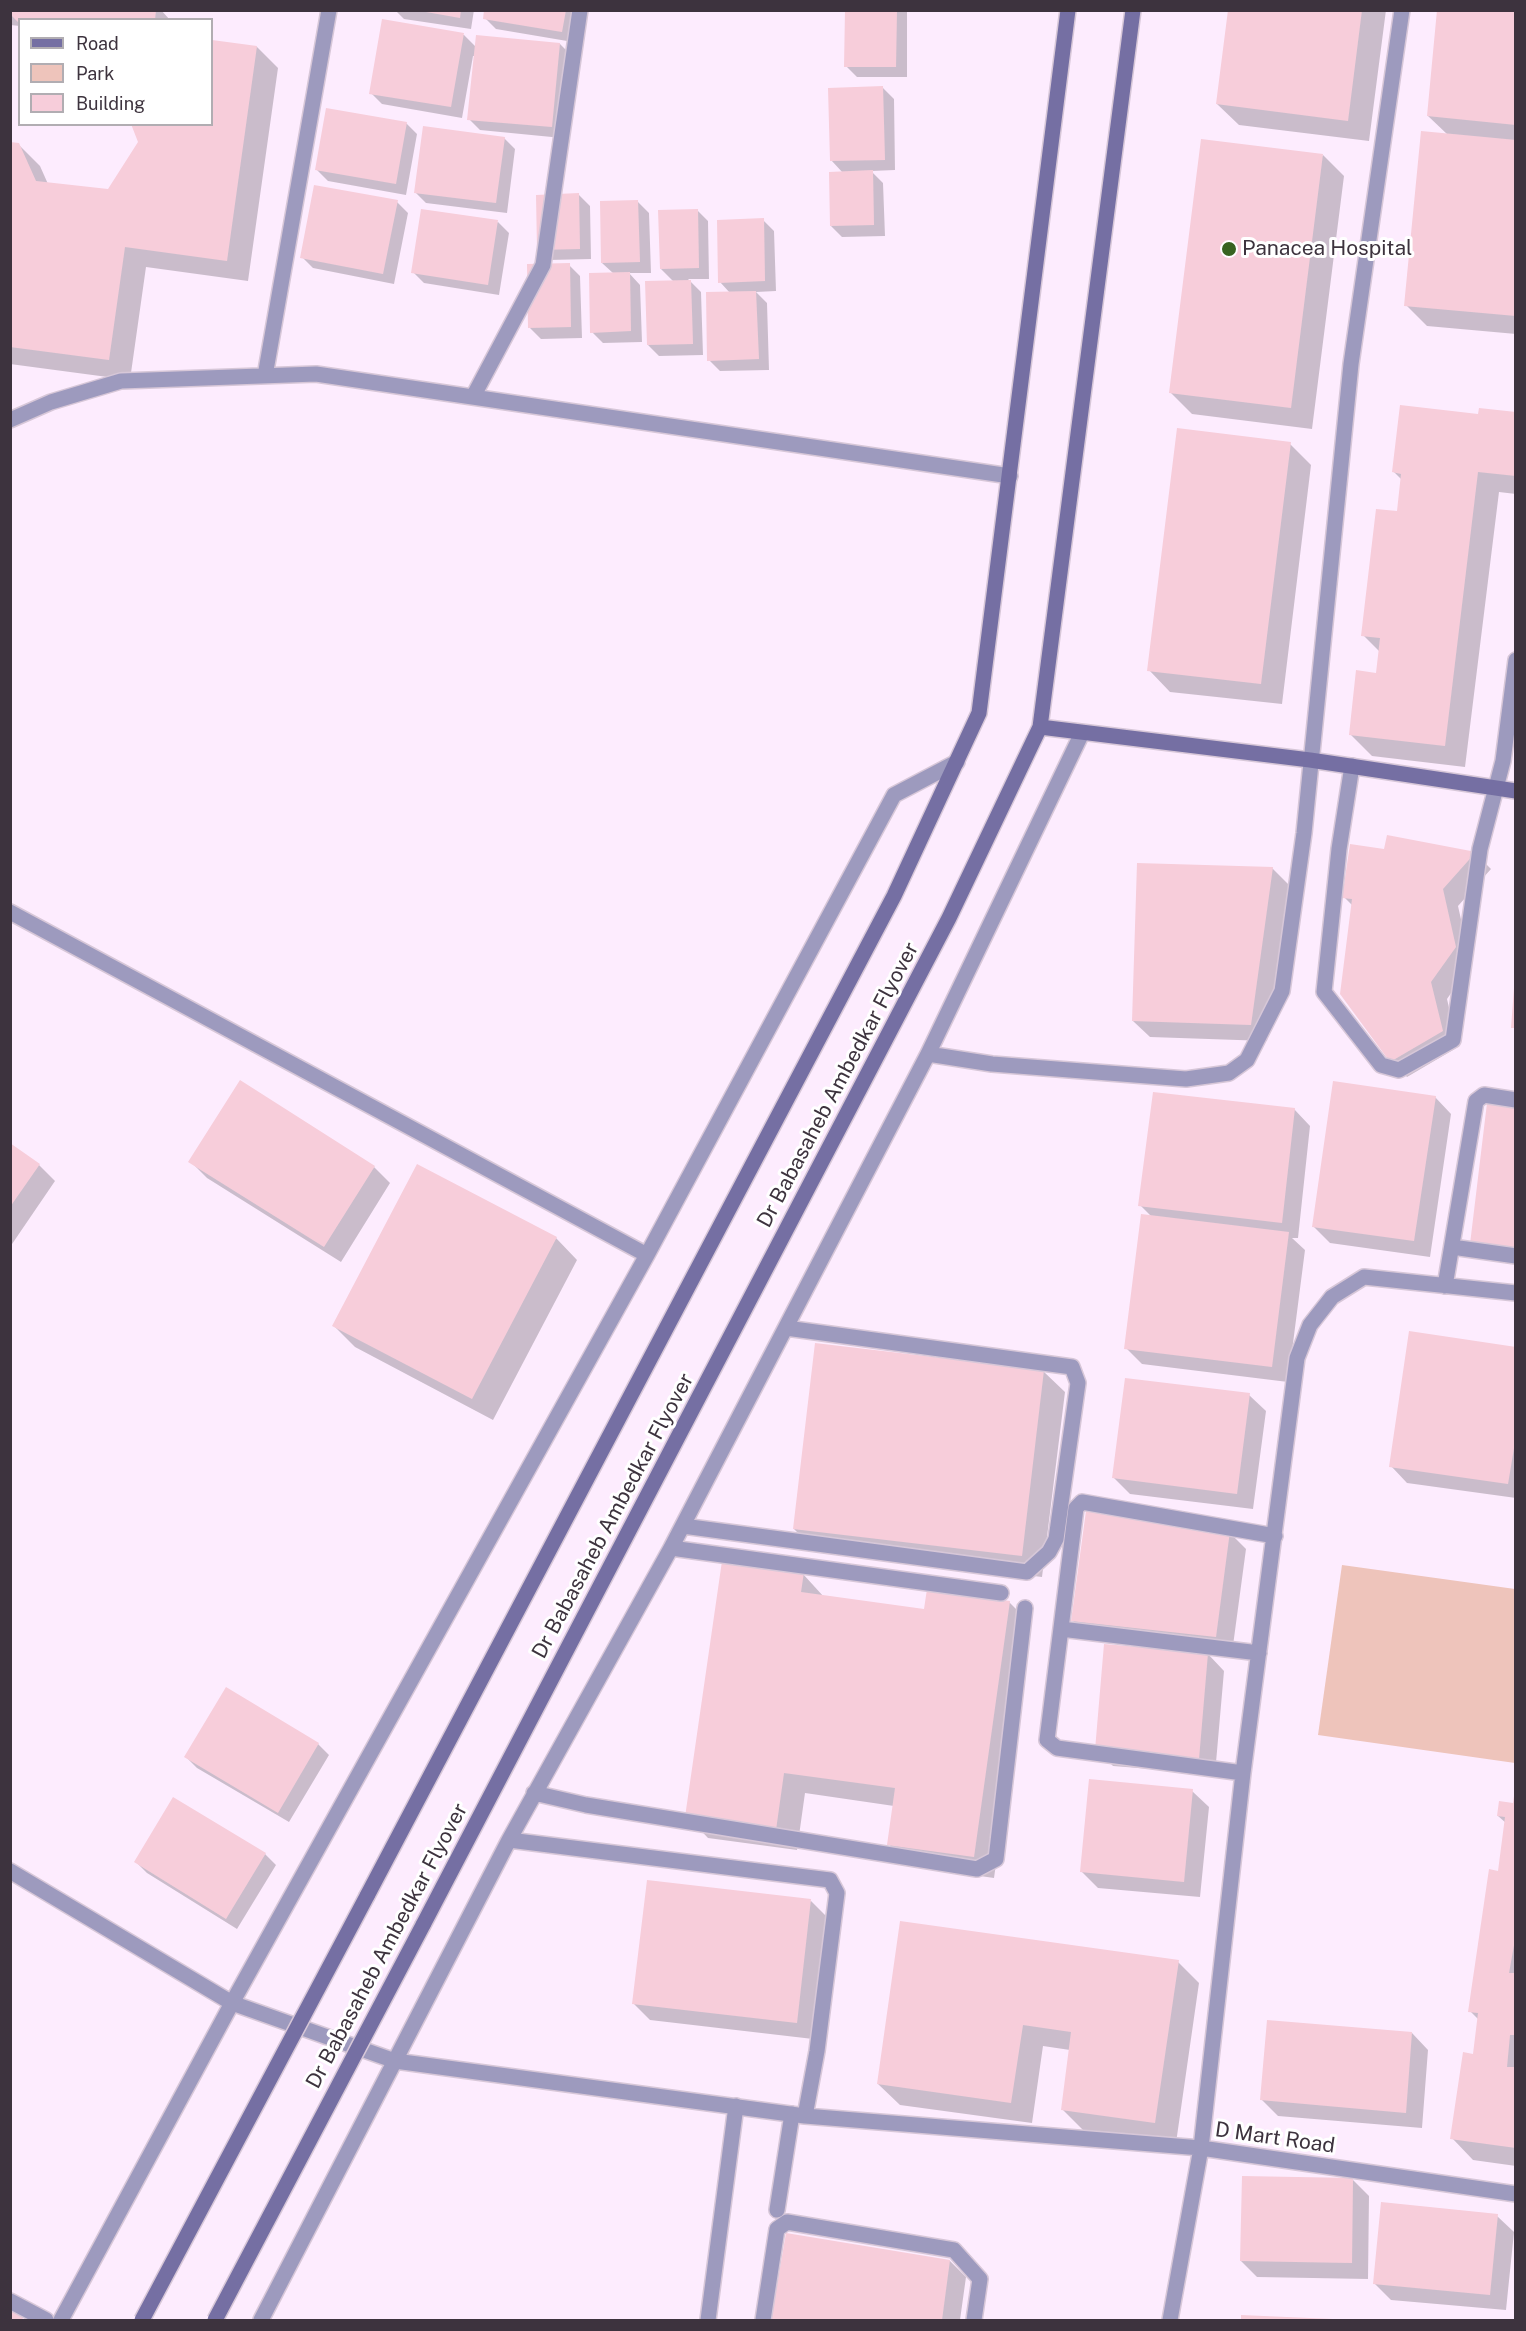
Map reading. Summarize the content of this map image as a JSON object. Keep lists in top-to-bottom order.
{
  "streets": {
    "main road": ["Dr Babasaheb Ambedkar Flyover"],
    "street": ["D Mart Road"]
  },
  "places": ["Panacea Hospital"],
  "legend": ["Road", "Park", "Building"]
}
